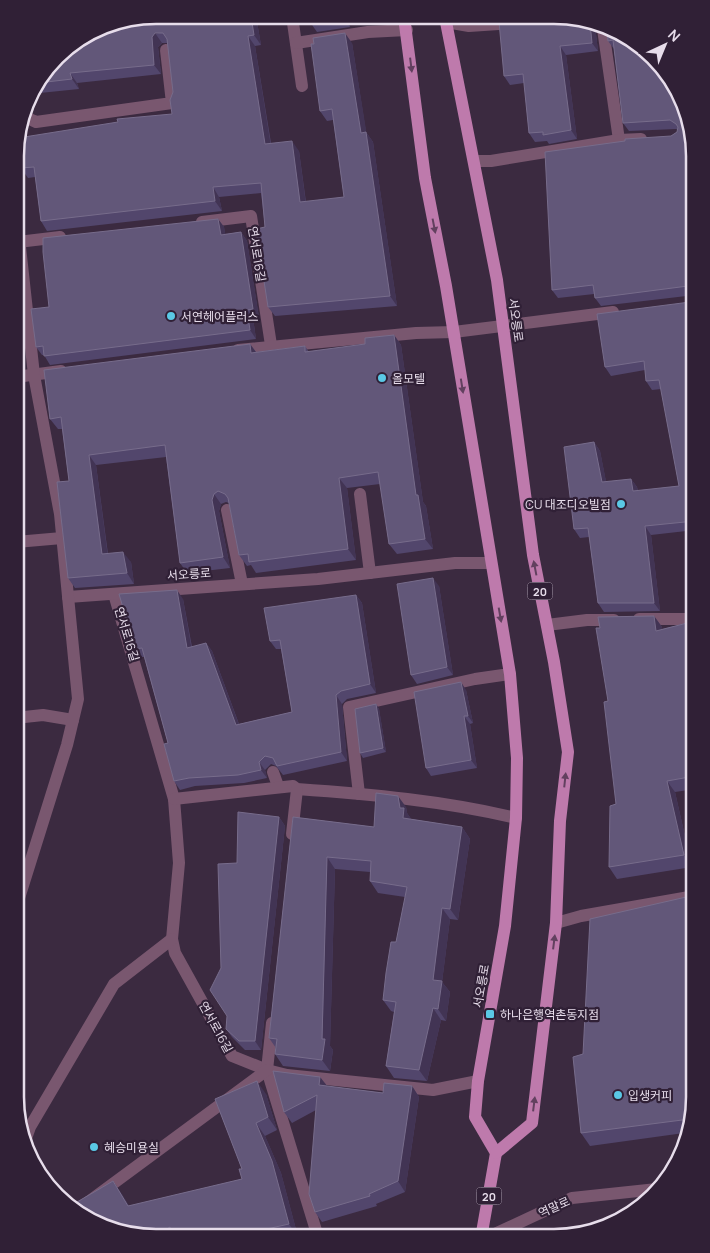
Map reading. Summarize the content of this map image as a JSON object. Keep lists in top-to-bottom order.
{
  "streets": {
    "main road": ["서오릉로", "20"],
    "street": ["연서로16길", "역말로"]
  },
  "crossings": [
    ["연서로16길", "서오릉로"],
    ["서오릉로", "20"]
  ],
  "places": {
    "other": [
      "서연헤어플러스",
      "올모텔",
      "CU 대조디오빌점",
      "입생커피",
      "혜승미용실"
    ],
    "transit": ["하나은행역촌동지점"]
  },
  "north": "top right"
}
